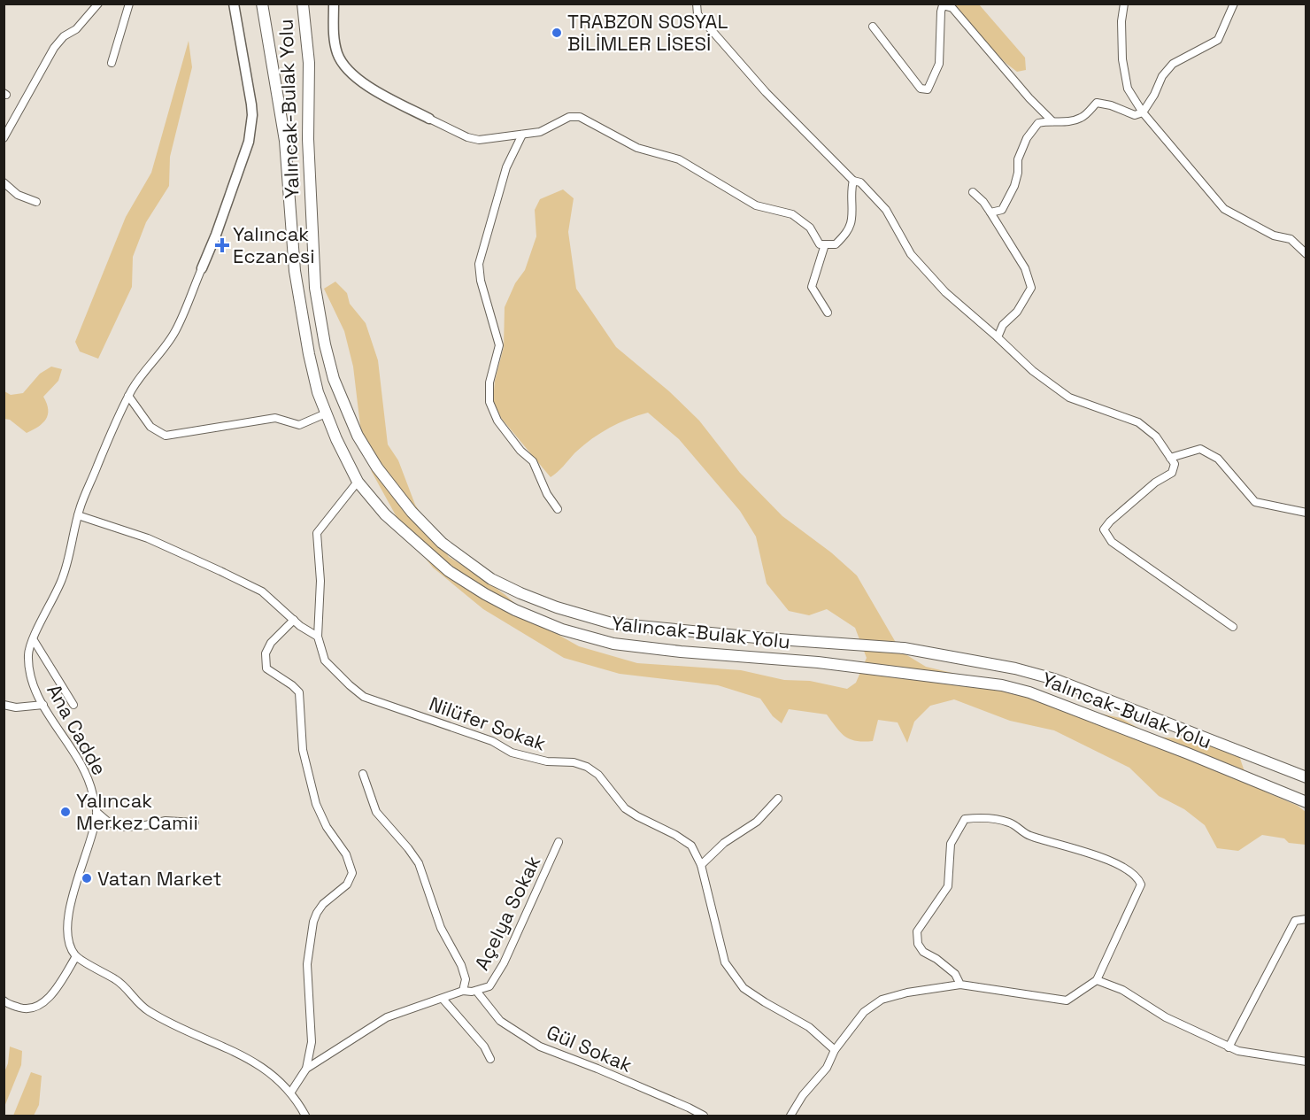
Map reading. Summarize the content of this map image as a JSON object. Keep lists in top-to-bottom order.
{
  "streets": {
    "main road": ["Yalıncak-Bulak Yolu"],
    "street": [
      "Nilüfer Sokak",
      "Ana Cadde",
      "Açelya Sokak",
      "Gül Sokak"
    ]
  },
  "crossings": [
    ["Açelya Sokak", "Gül Sokak"]
  ],
  "places": {
    "other": ["TRABZON SOSYAL BİLİMLER LİSESİ", "Yalıncak Merkez Camii", "Vatan Market"],
    "health": ["Yalıncak Eczanesi"]
  }
}
